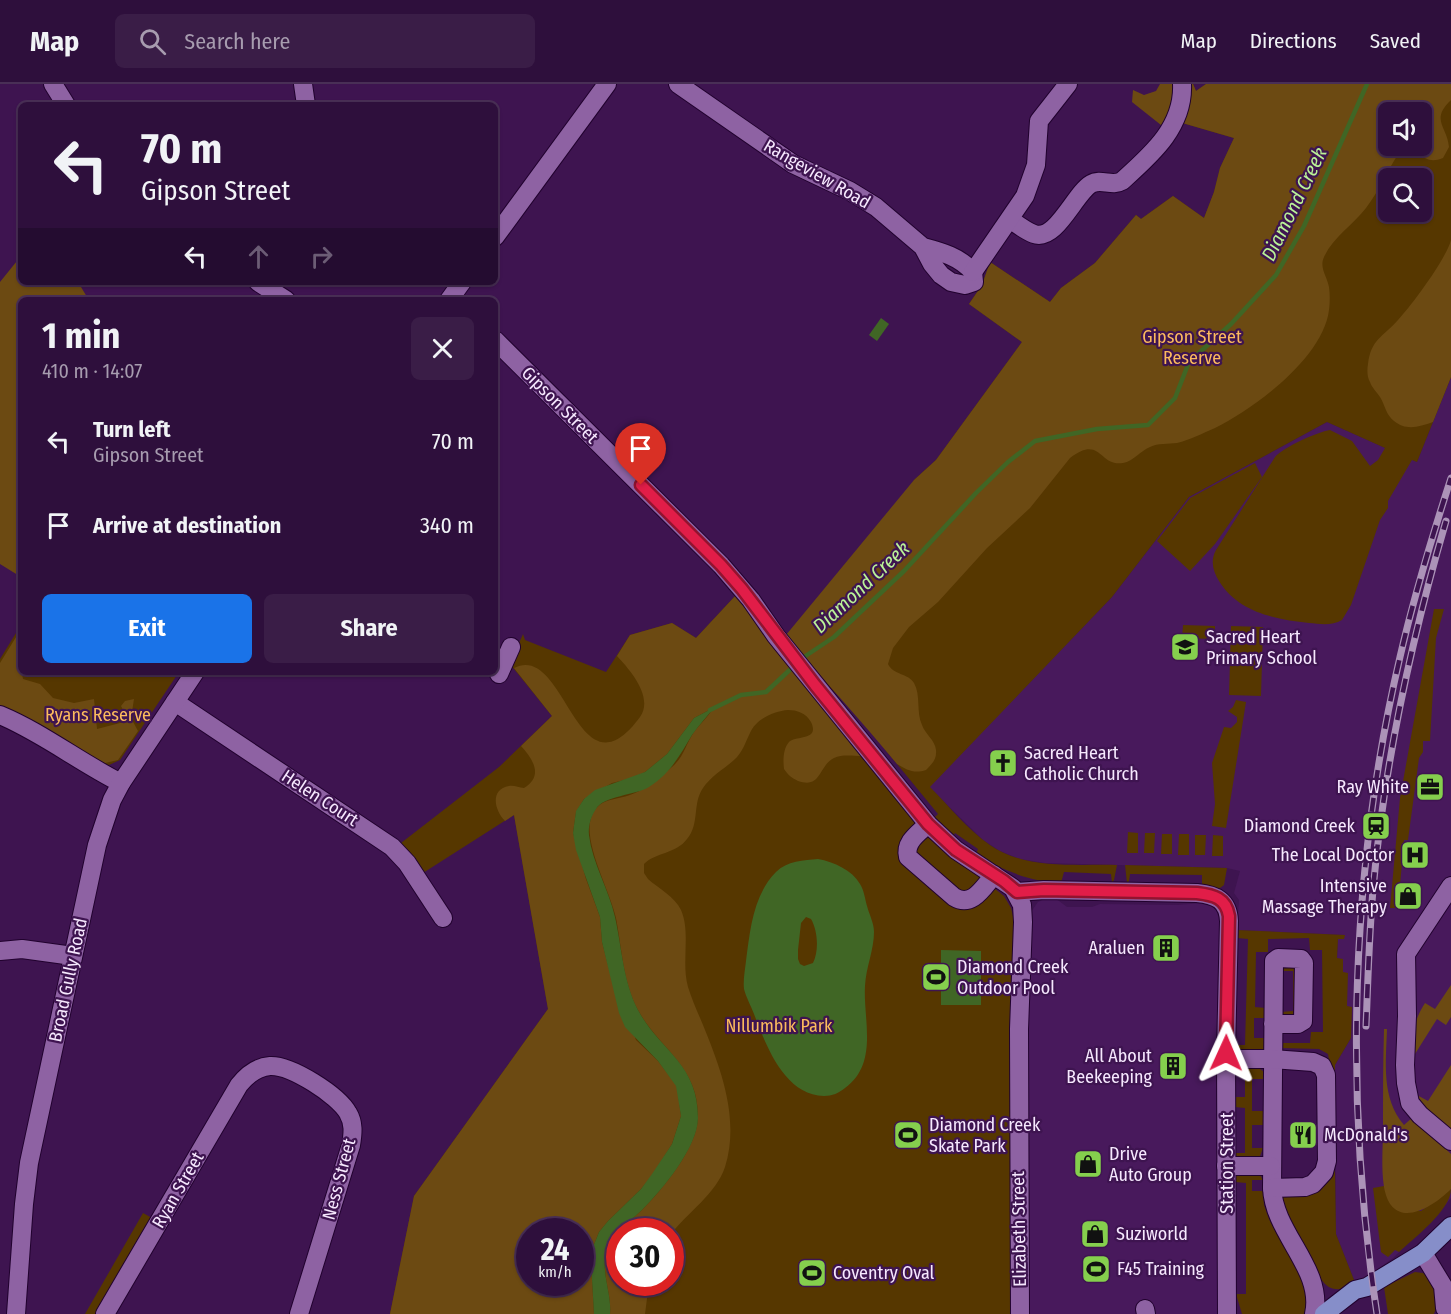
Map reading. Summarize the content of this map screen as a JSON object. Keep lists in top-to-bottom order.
{
  "streets": {
    "street": [
      "Rangeview Road",
      "Gipson Street",
      "Helen Court",
      "Broad Gully Road",
      "Station Street",
      "Ness Street",
      "Ryan Street",
      "Elizabeth Street"
    ]
  },
  "crossings": [
    ["Gipson Street", "Station Street"],
    ["Gipson Street", "Elizabeth Street"],
    ["Helen Court", "Broad Gully Road"],
    ["Station Street", "Elizabeth Street"],
    ["Ness Street", "Ryan Street"]
  ],
  "water": ["Diamond Creek"],
  "parks": ["Gipson Street Reserve", "Ryans Reserve", "Nillumbik Park"],
  "places": {
    "school or university": ["Sacred Heart Primary School"],
    "church": ["Sacred Heart Catholic Church"],
    "office": ["Ray White"],
    "station": ["Diamond Creek"],
    "hospital": ["The Local Doctor"],
    "shop": ["Intensive Massage Therapy", "Drive Auto Group", "Suziworld"],
    "building": ["Araluen", "All About Beekeeping"],
    "sports": [
      "Diamond Creek Outdoor Pool",
      "Diamond Creek Skate Park",
      "F45 Training",
      "Coventry Oval"
    ],
    "restaurant": ["McDonald's"]
  },
  "page": {
    "header": "Map",
    "search": "Search here",
    "nav": ["Map", "Directions", "Saved"],
    "turn": ["70 m", "Gipson Street"],
    "heading": ["1 min", "410 m · 14:07"],
    "list": [
      {
        "name": "Turn left",
        "note": "Gipson Street",
        "value": "70 m"
      },
      {
        "name": "Arrive at destination",
        "value": "340 m"
      }
    ],
    "buttons": ["Exit", "Share"],
    "speed": "24 km/h",
    "limit": "30"
  }
}
